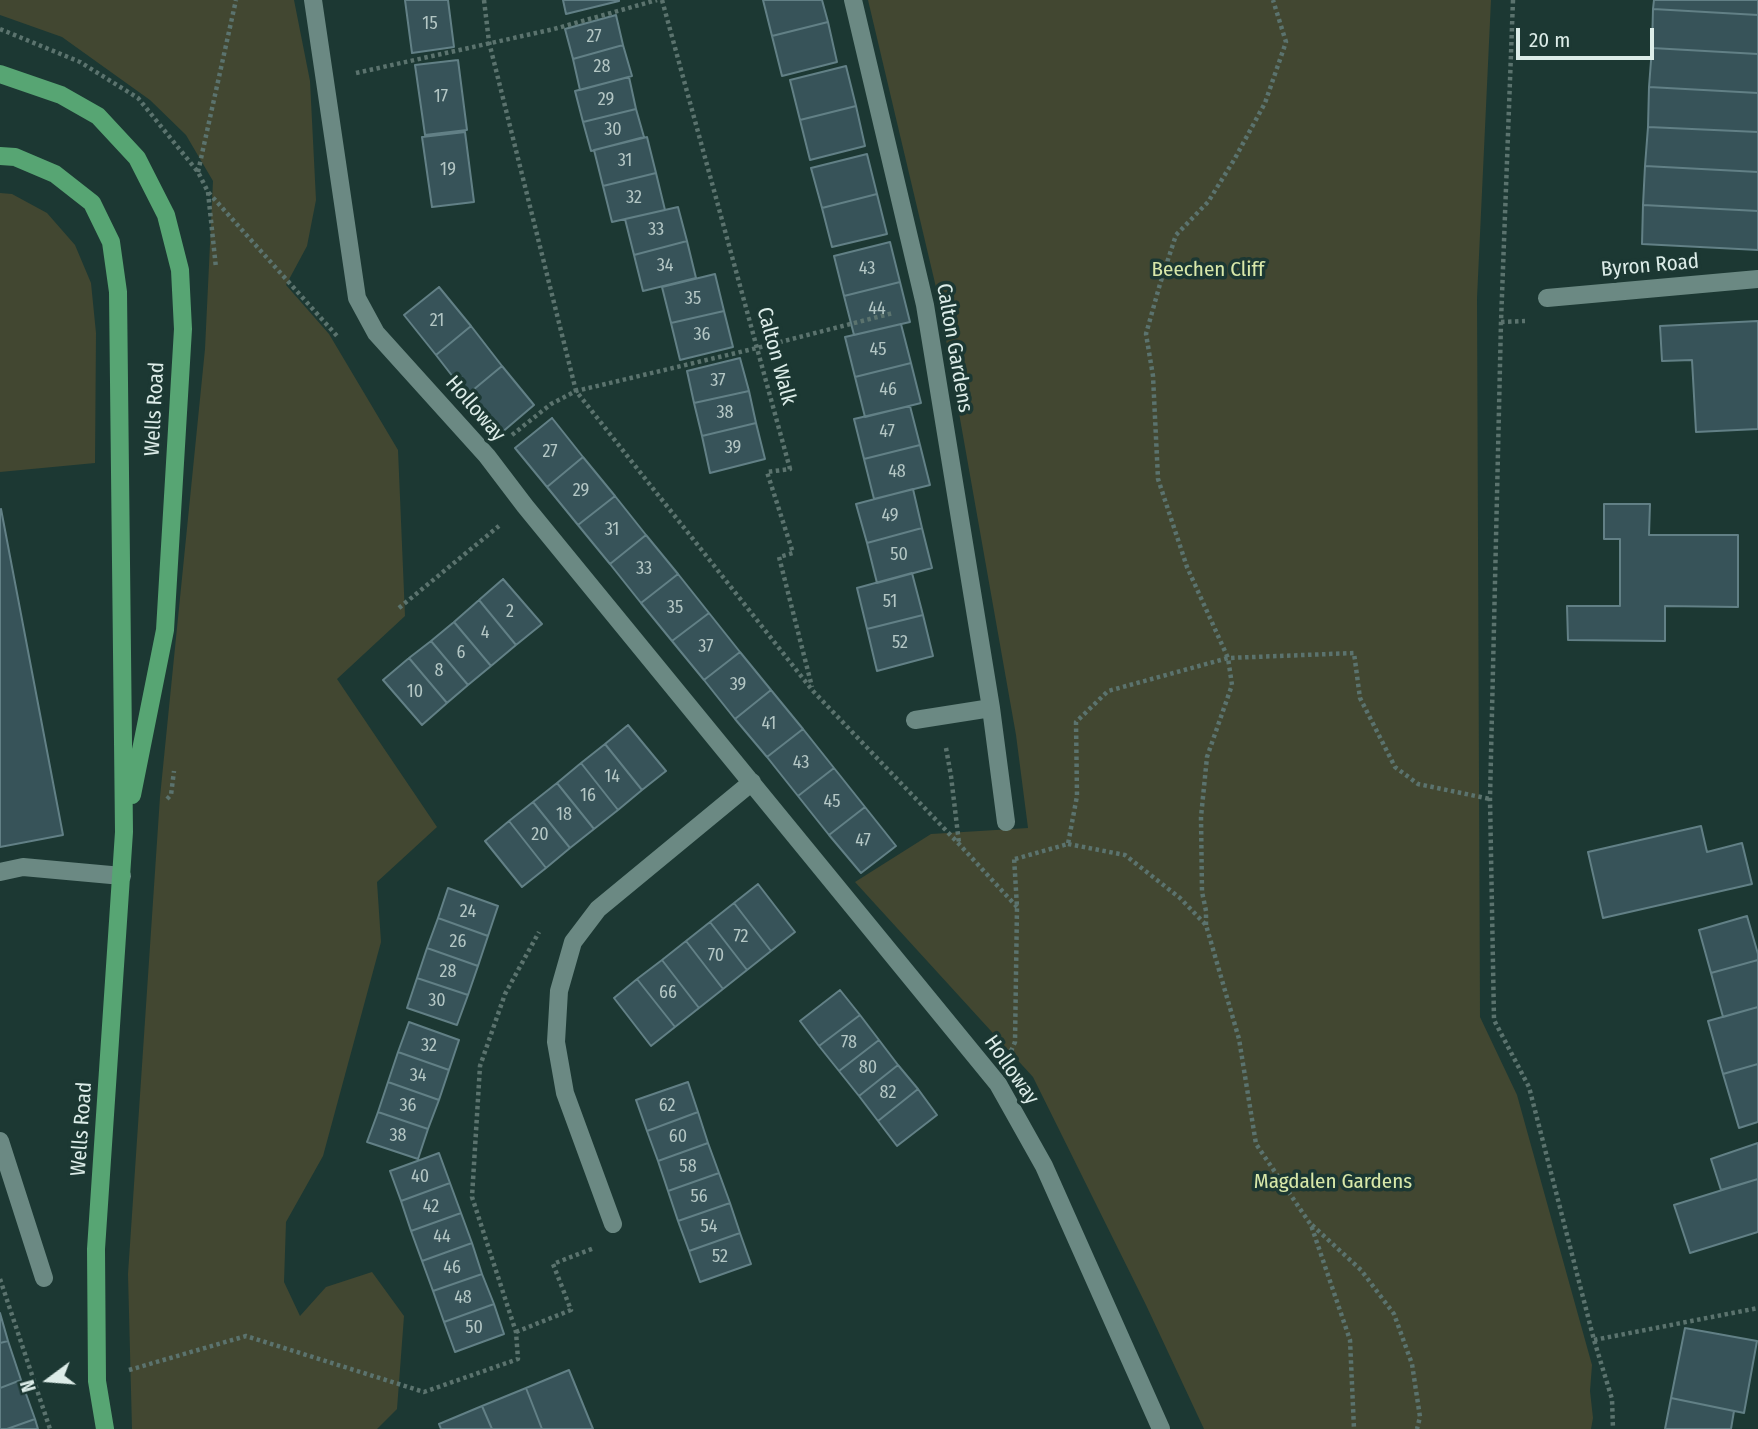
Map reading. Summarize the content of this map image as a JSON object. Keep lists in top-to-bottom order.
{
  "streets": {
    "main road": ["Wells Road"],
    "street": ["Byron Road", "Calton Gardens", "Holloway"],
    "path": ["Calton Walk"]
  },
  "parks": ["Beechen Cliff", "Magdalen Gardens"],
  "house_numbers": [
    "15",
    "27",
    "28",
    "17",
    "29",
    "30",
    "31",
    "19",
    "32",
    "33",
    "34",
    "43",
    "35",
    "44",
    "21",
    "36",
    "45",
    "37",
    "46",
    "38",
    "47",
    "39",
    "27",
    "48",
    "29",
    "49",
    "31",
    "50",
    "33",
    "51",
    "35",
    "2",
    "4",
    "52",
    "37",
    "6",
    "8",
    "39",
    "10",
    "41",
    "43",
    "14",
    "16",
    "45",
    "18",
    "20",
    "47",
    "24",
    "72",
    "26",
    "70",
    "28",
    "66",
    "30",
    "78",
    "32",
    "80",
    "34",
    "82",
    "36",
    "62",
    "38",
    "60",
    "58",
    "40",
    "56",
    "42",
    "54",
    "44",
    "52",
    "46",
    "48",
    "50"
  ],
  "scale_bar": "20 m",
  "north": "left"
}
